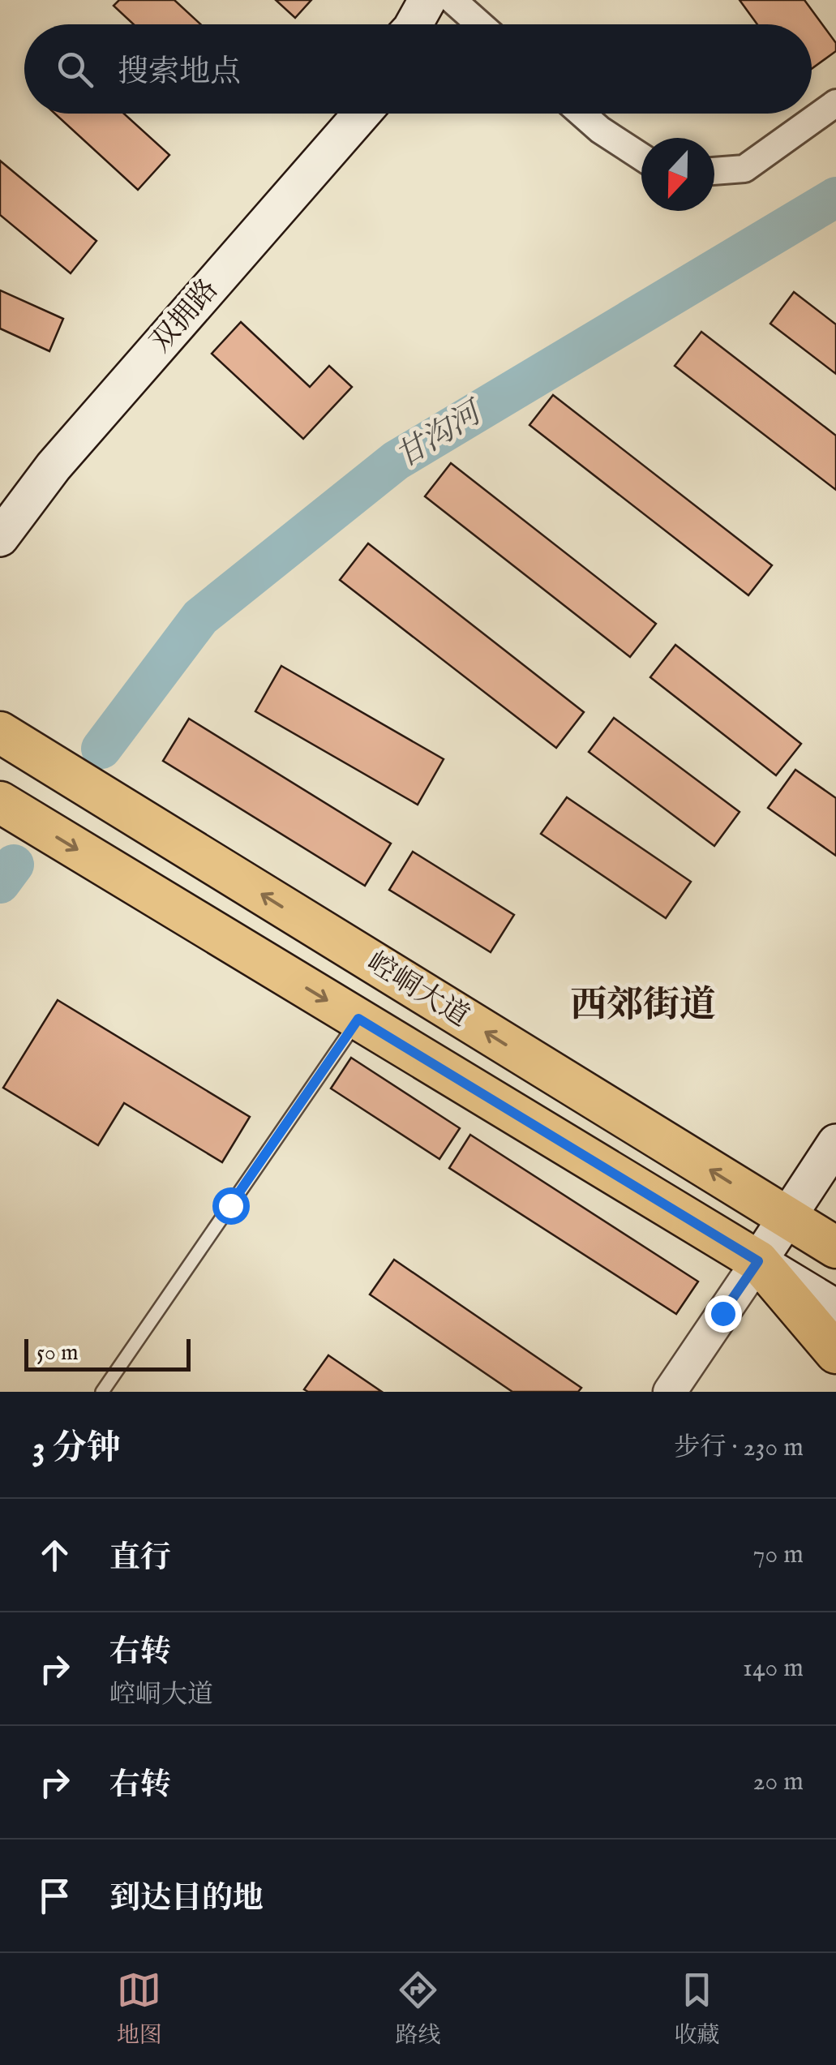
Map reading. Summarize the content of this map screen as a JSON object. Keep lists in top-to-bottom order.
{
  "streets": {
    "main road": ["双拥路", "崆峒大道"]
  },
  "districts": ["西郊街道"],
  "water": ["甘沟河"],
  "scale_bar": "50 m",
  "north": "bottom",
  "page": {
    "search": "搜索地点",
    "scale": "50 m",
    "heading": ["3 分钟", "步行 · 230 m"],
    "list": [
      ["直行", "70 m"],
      ["右转", "崆峒大道", "140 m"],
      ["右转", "20 m"],
      "到达目的地"
    ],
    "nav": ["地图", "路线", "收藏"]
  }
}
